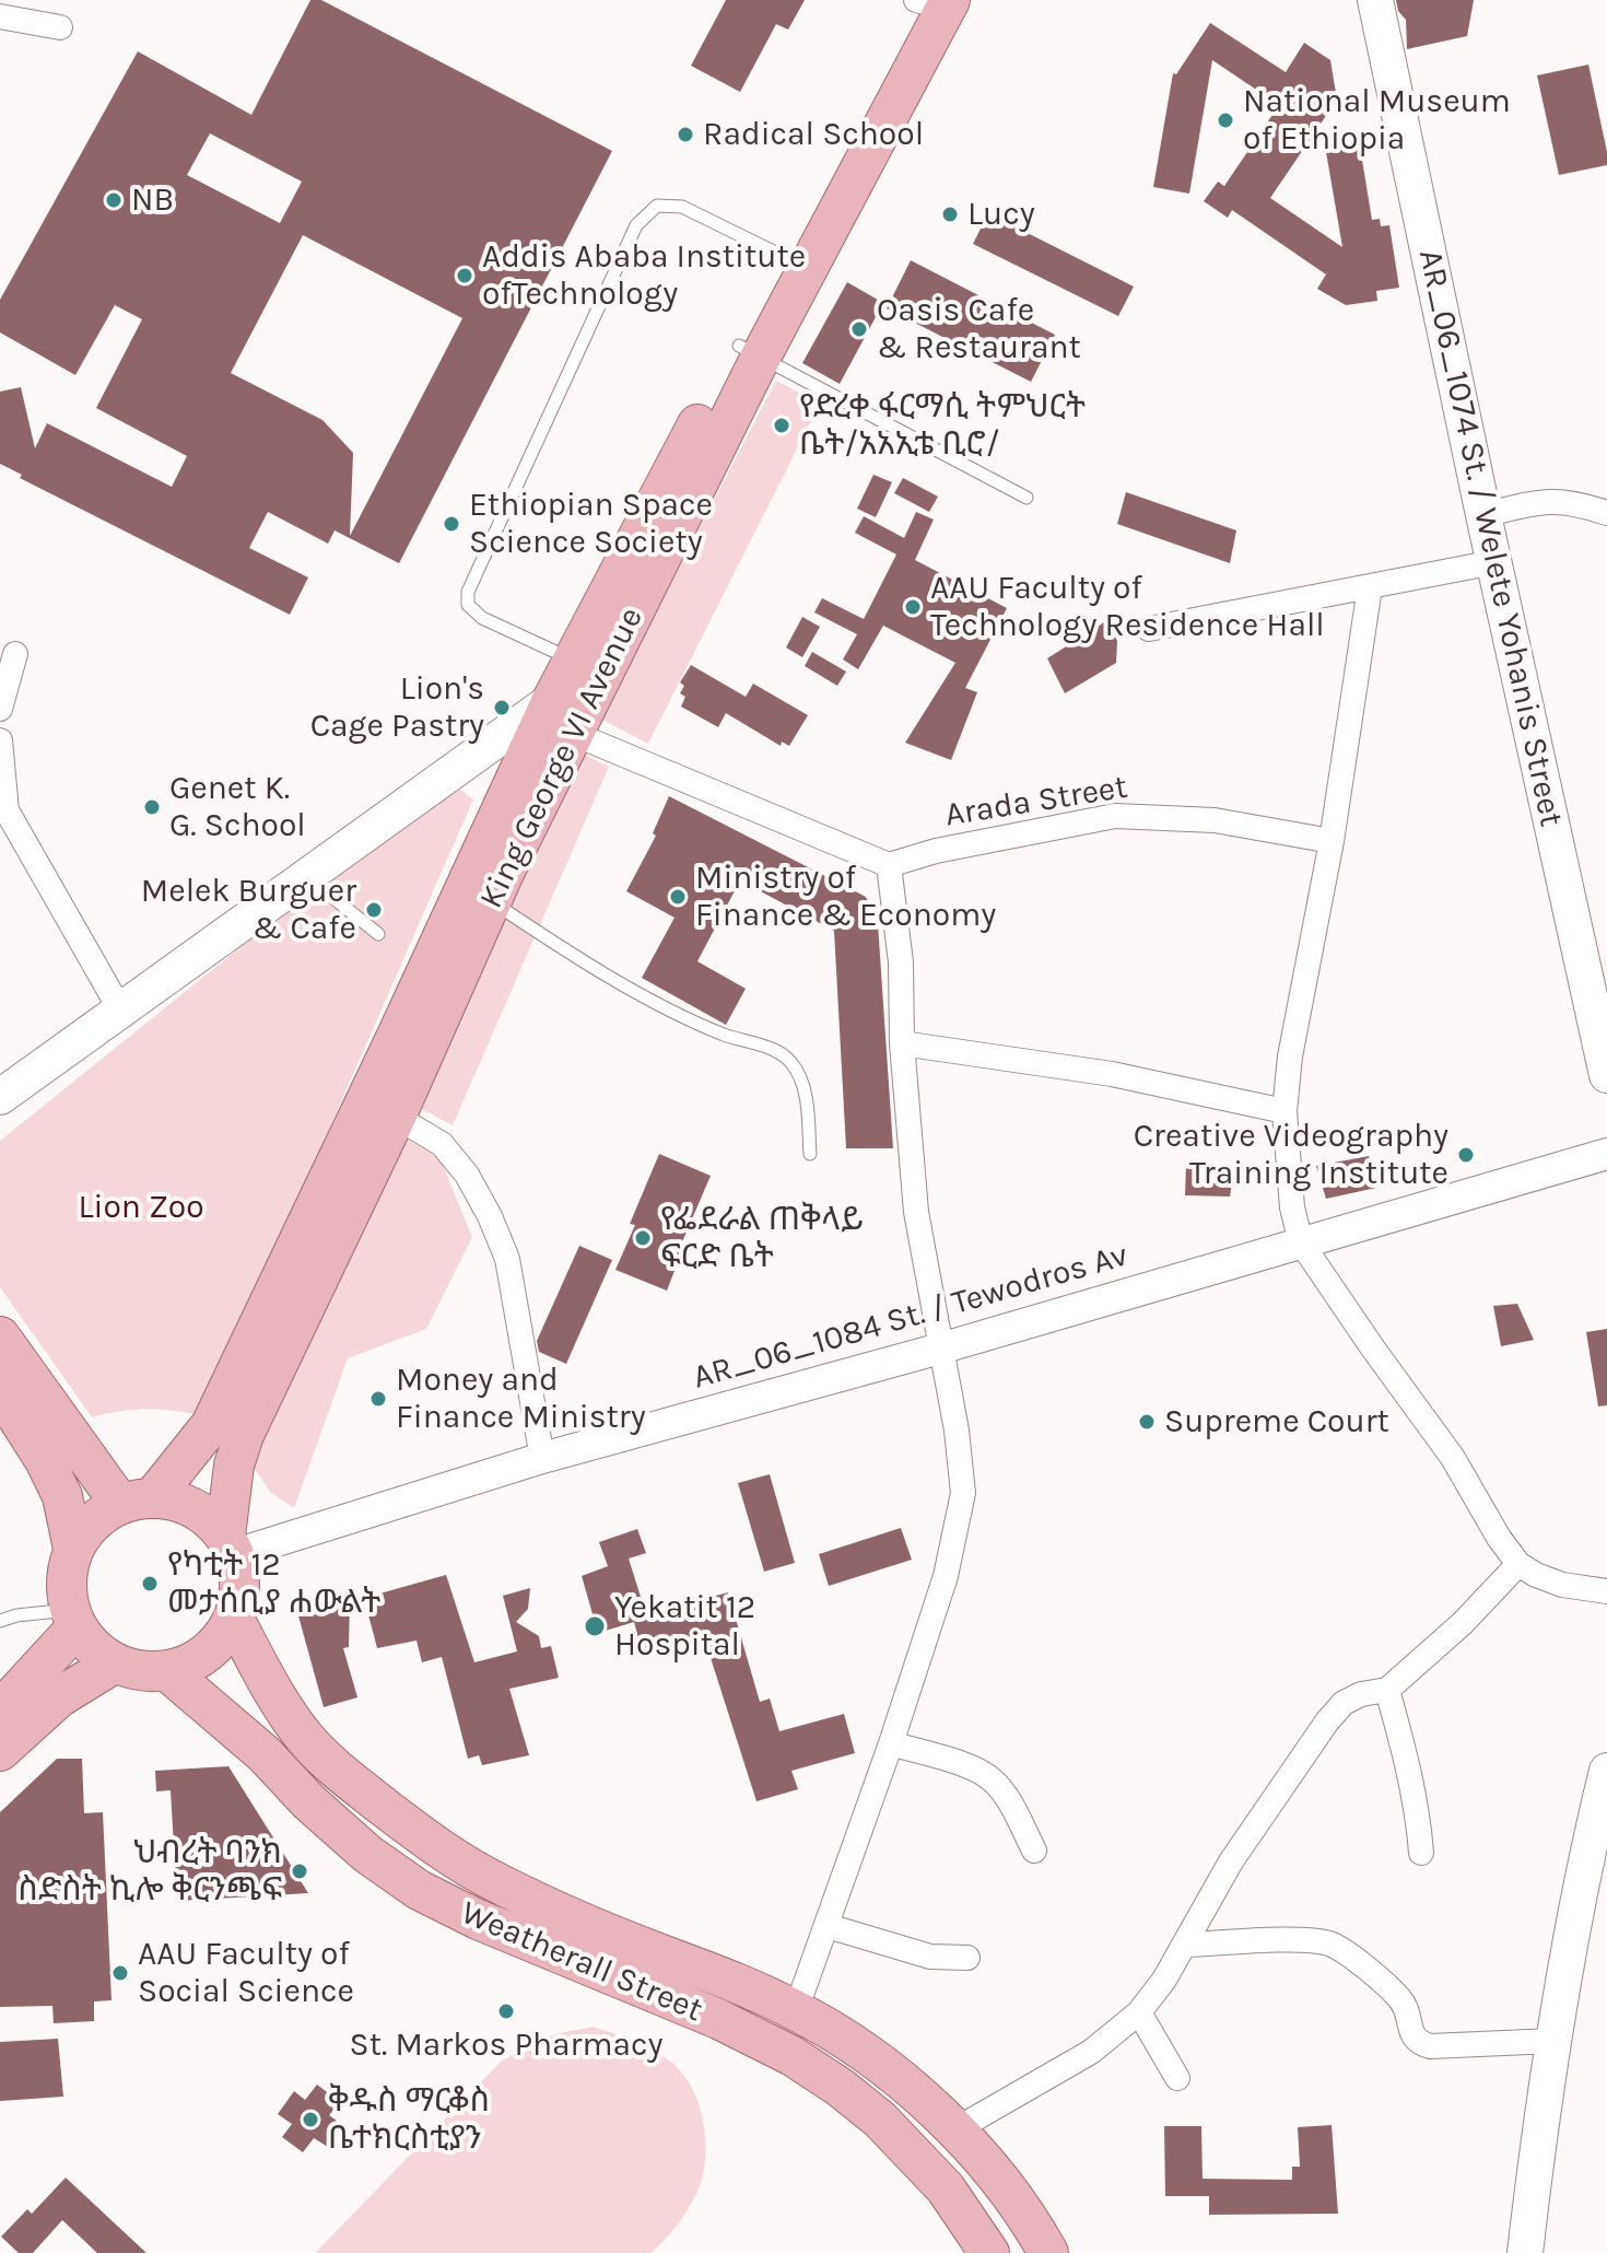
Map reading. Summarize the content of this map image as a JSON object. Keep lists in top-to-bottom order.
{
  "streets": {
    "main road": ["AR_06_1074 St. / Welete Yohanis Street", "King George VI Avenue", "Weatherall Street"],
    "street": ["Arada Street", "AR_06_1084 St. / Tewodros Av"]
  },
  "crossings": [
    ["King George VI Avenue", "AR_06_1084 St. / Tewodros Av"],
    ["King George VI Avenue", "Weatherall Street"],
    ["AR_06_1084 St. / Tewodros Av", "Weatherall Street"]
  ],
  "parks": ["Lion Zoo"],
  "places": [
    "National Museum of Ethiopia",
    "Radical School",
    "NB",
    "Lucy",
    "Addis Ababa Institute ofTechnology",
    "Oasis Cafe & Restaurant",
    "የድረቀ ፋርማሲ ትምህርት ቤት/አአኢቴ ቢሮ/",
    "Ethiopian Space Science Society",
    "AAU Faculty of Technology Residence Hall",
    "Lion's Cage Pastry",
    "Genet K. G. School",
    "Ministry of Finance & Economy",
    "Melek Burguer & Cafe",
    "Creative Videography Training Institute",
    "የፌደራል ጠቅላይ ፍርድ ቤት",
    "Money and Finance Ministry",
    "Supreme Court",
    "የካቲት 12 መታሰቢያ ሐውልት",
    "Yekatit 12 Hospital",
    "ህብረት ባንክ ስድስት ኪሎ ቅርንጫፍ",
    "AAU Faculty of Social Science",
    "St. Markos Pharmacy",
    "ቅዱስ ማርቆስ ቤተክርስቲያን"
  ]
}
